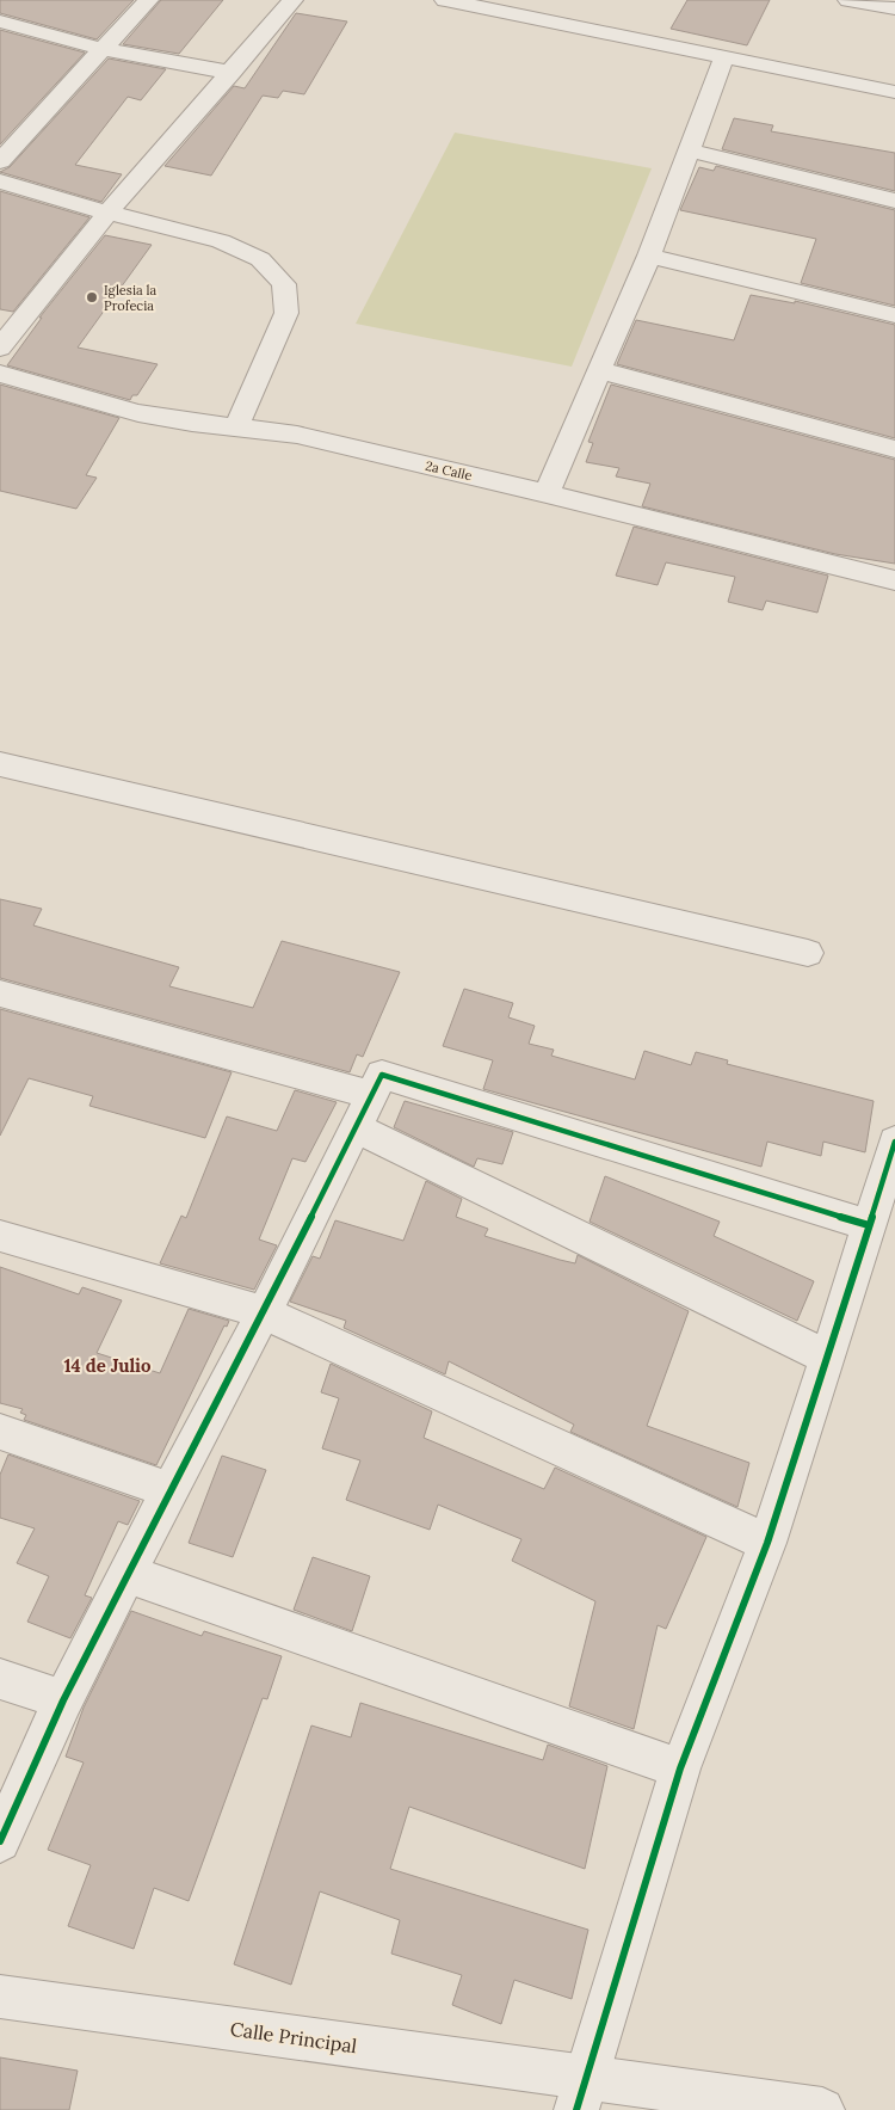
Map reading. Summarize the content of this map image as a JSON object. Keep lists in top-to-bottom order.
{
  "streets": {
    "street": ["2a Calle", "Calle Principal"]
  },
  "districts": ["14 de Julio"],
  "places": ["Iglesia la Profecia"]
}
